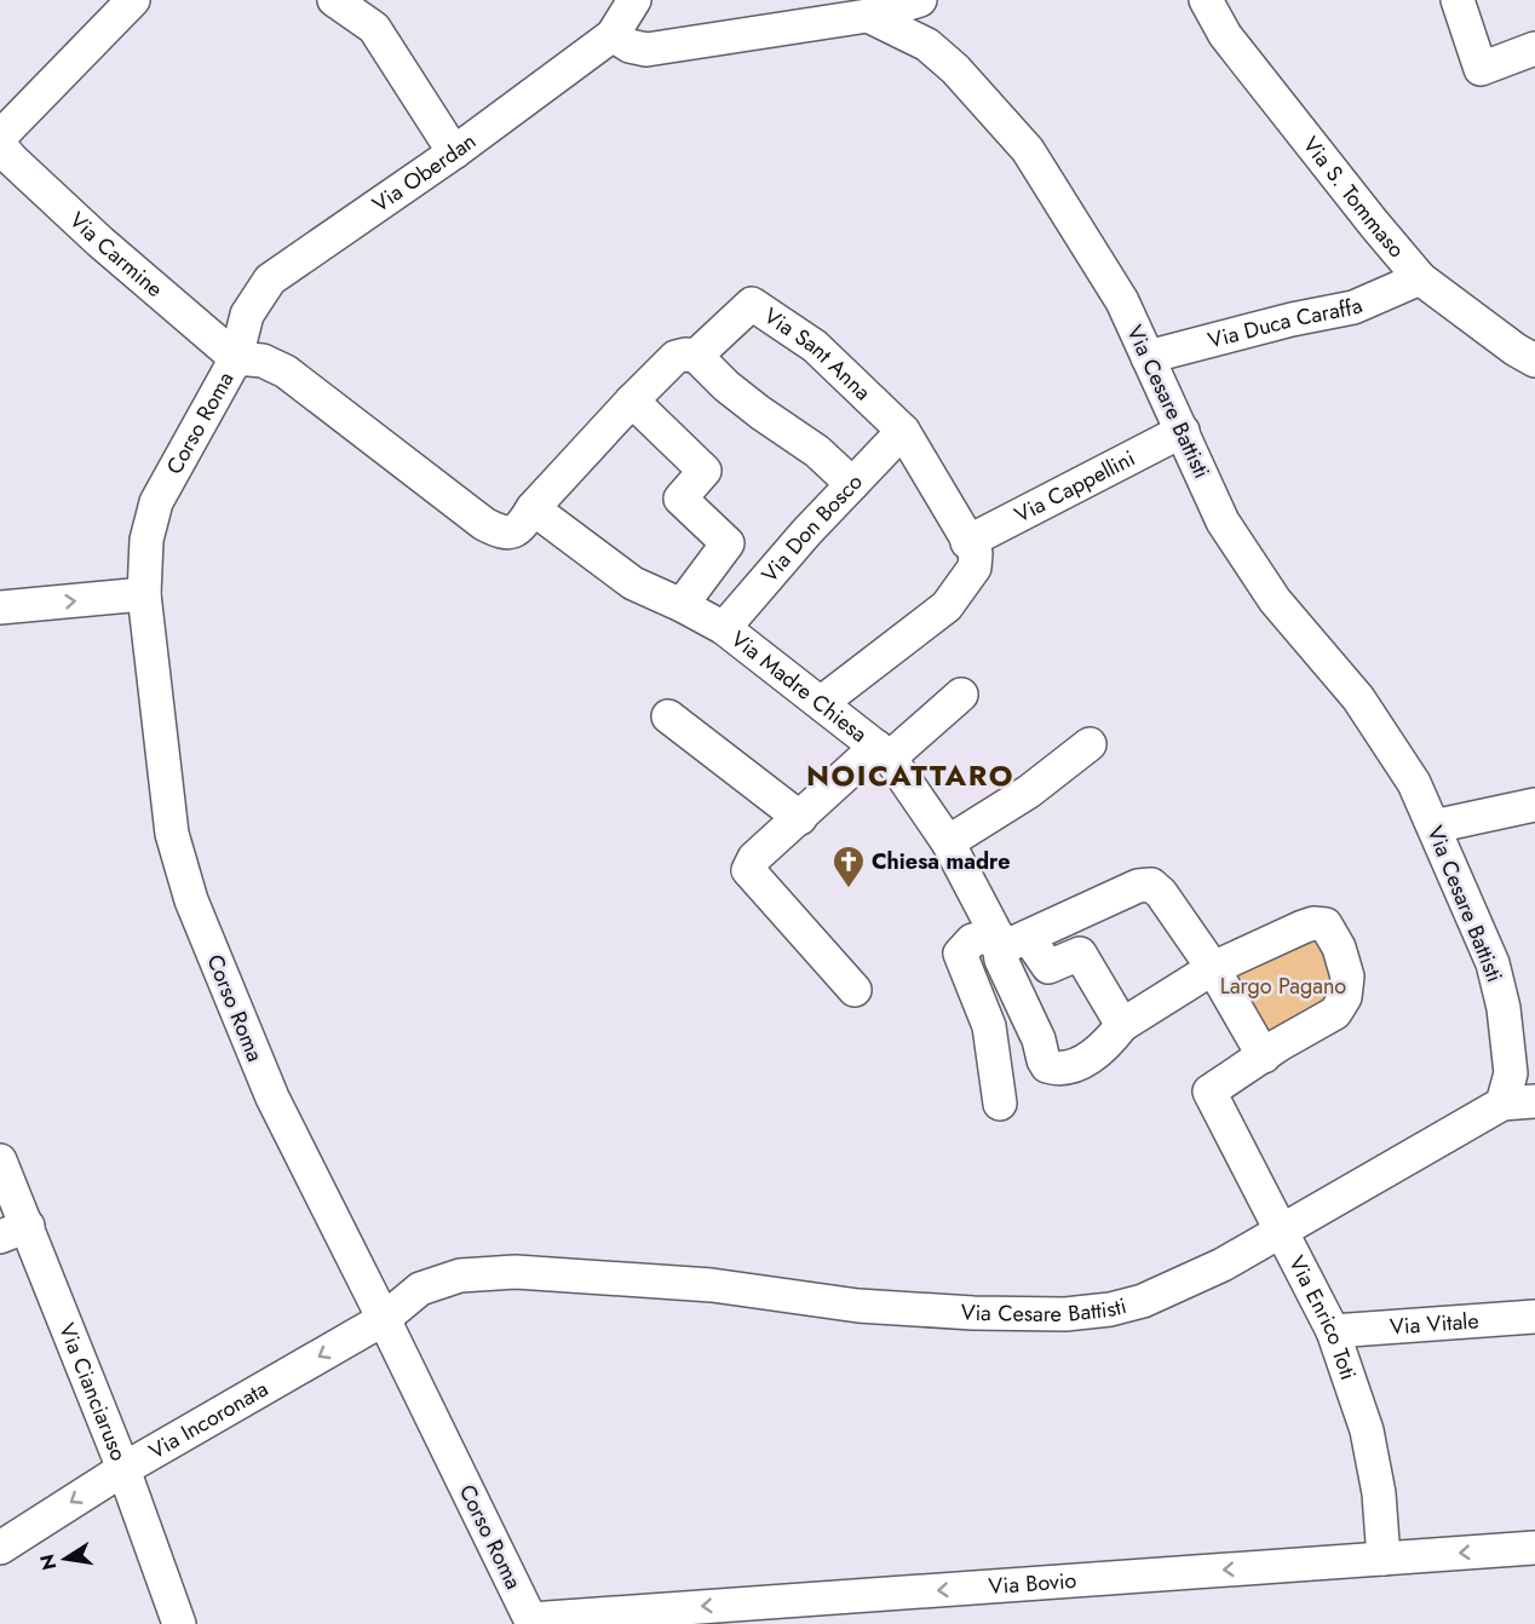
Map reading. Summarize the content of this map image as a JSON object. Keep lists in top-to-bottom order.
{
  "streets": {
    "street": [
      "Via Oberdan",
      "Via S. Tommaso",
      "Via Carmine",
      "Via Duca Caraffa",
      "Via Sant Anna",
      "Via Cesare Battisti",
      "Corso Roma",
      "Via Cappellini",
      "Via Don Bosco",
      "Via Madre Chiesa",
      "Via Enrico Toti",
      "Via Vitale",
      "Via Cianciaruso",
      "Via Incoronata",
      "Via Bovio"
    ]
  },
  "crossings": [
    ["Via Oberdan", "Via Carmine"],
    ["Via Oberdan", "Via Sant Anna"],
    ["Via Oberdan", "Corso Roma"],
    ["Via S. Tommaso", "Via Duca Caraffa"],
    ["Via Carmine", "Via Sant Anna"],
    ["Via Carmine", "Corso Roma"],
    ["Via Duca Caraffa", "Via Cesare Battisti"],
    ["Via Sant Anna", "Corso Roma"],
    ["Via Sant Anna", "Via Cappellini"],
    ["Via Sant Anna", "Via Don Bosco"],
    ["Via Sant Anna", "Via Madre Chiesa"],
    ["Via Cesare Battisti", "Corso Roma"],
    ["Via Cesare Battisti", "Via Cappellini"],
    ["Via Cesare Battisti", "Via Enrico Toti"],
    ["Via Cesare Battisti", "Via Incoronata"],
    ["Corso Roma", "Via Incoronata"],
    ["Corso Roma", "Via Bovio"],
    ["Via Don Bosco", "Via Madre Chiesa"],
    ["Via Enrico Toti", "Via Vitale"],
    ["Via Enrico Toti", "Via Bovio"],
    ["Via Cianciaruso", "Via Incoronata"]
  ],
  "one_way": ["Via Incoronata", "Via Bovio"],
  "districts": ["NOICATTARO"],
  "parks": ["Largo Pagano"],
  "places": {
    "church": ["Chiesa madre"]
  },
  "north": "left"
}
